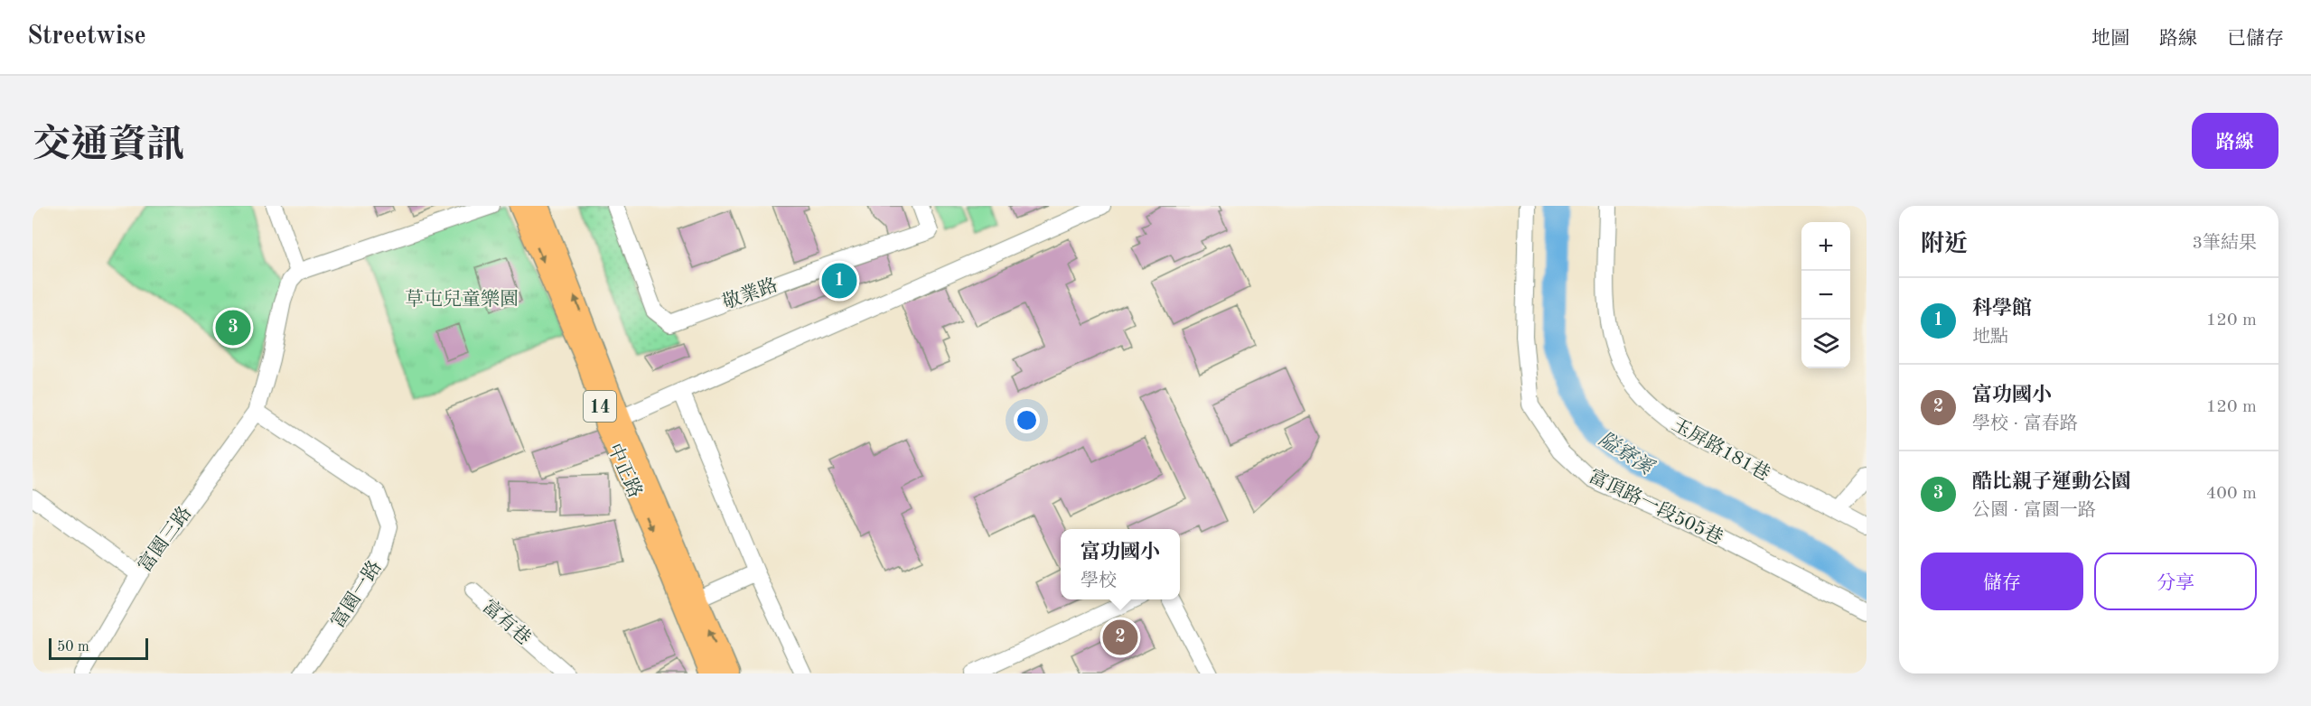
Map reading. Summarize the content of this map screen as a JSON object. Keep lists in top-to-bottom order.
{
  "streets": {
    "main road": ["14", "中正路"],
    "street": [
      "敬業路",
      "玉屏路181巷",
      "富頂路一段505巷",
      "富園三路",
      "富園一路",
      "富有巷"
    ]
  },
  "crossings": [
    ["富園三路", "富園一路"]
  ],
  "water": ["隘寮溪"],
  "parks": ["草屯兒童樂園"],
  "scale_bar": "50 m",
  "page": {
    "header": "Streetwise",
    "nav": ["地圖", "路線", "已儲存"],
    "title": "交通資訊",
    "buttons": [
      "路線",
      ["儲存", "分享"]
    ],
    "heading": ["附近", "3筆結果"],
    "map_buttons": ["+", "−"],
    "pins": ["1", "3", "2"],
    "list": [
      {
        "mark": "1",
        "name": "科學館",
        "note": "地點",
        "value": "120 m"
      },
      {
        "mark": "2",
        "name": "富功國小",
        "note": "學校 · 富春路",
        "value": "120 m"
      },
      {
        "mark": "3",
        "name": "酷比親子運動公園",
        "note": "公園 · 富園一路",
        "value": "400 m"
      }
    ],
    "popup": ["富功國小", "學校"],
    "scale": "50 m"
  }
}
